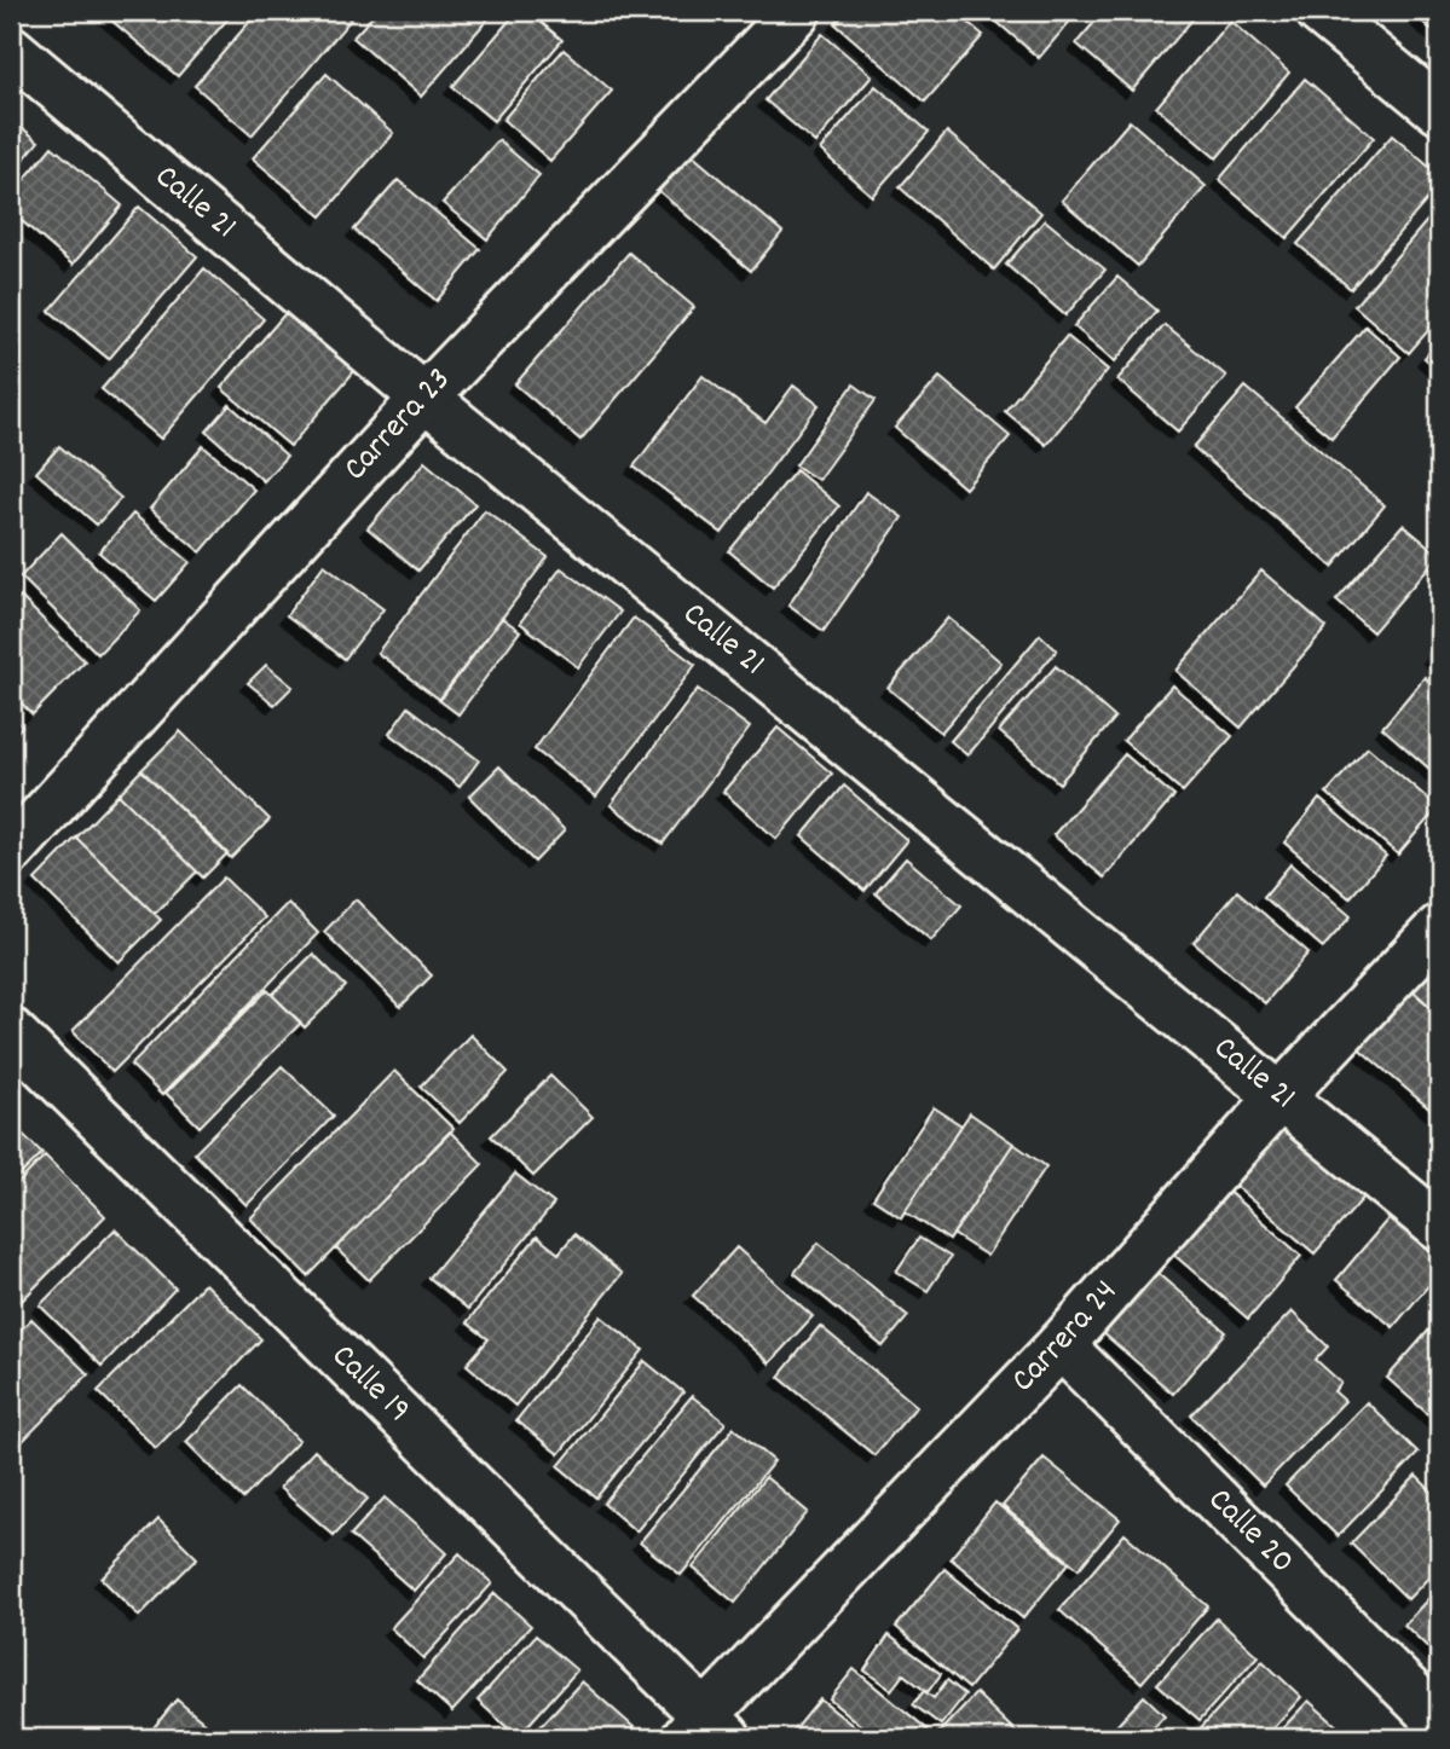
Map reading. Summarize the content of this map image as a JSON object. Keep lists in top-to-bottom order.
{
  "streets": {
    "street": [
      "Calle 21",
      "Carrera 23",
      "Carrera 24",
      "Calle 19",
      "Calle 20"
    ]
  },
  "crossings": [
    ["Calle 21", "Carrera 23"],
    ["Calle 21", "Carrera 24"],
    ["Carrera 24", "Calle 19"],
    ["Carrera 24", "Calle 20"]
  ]
}
